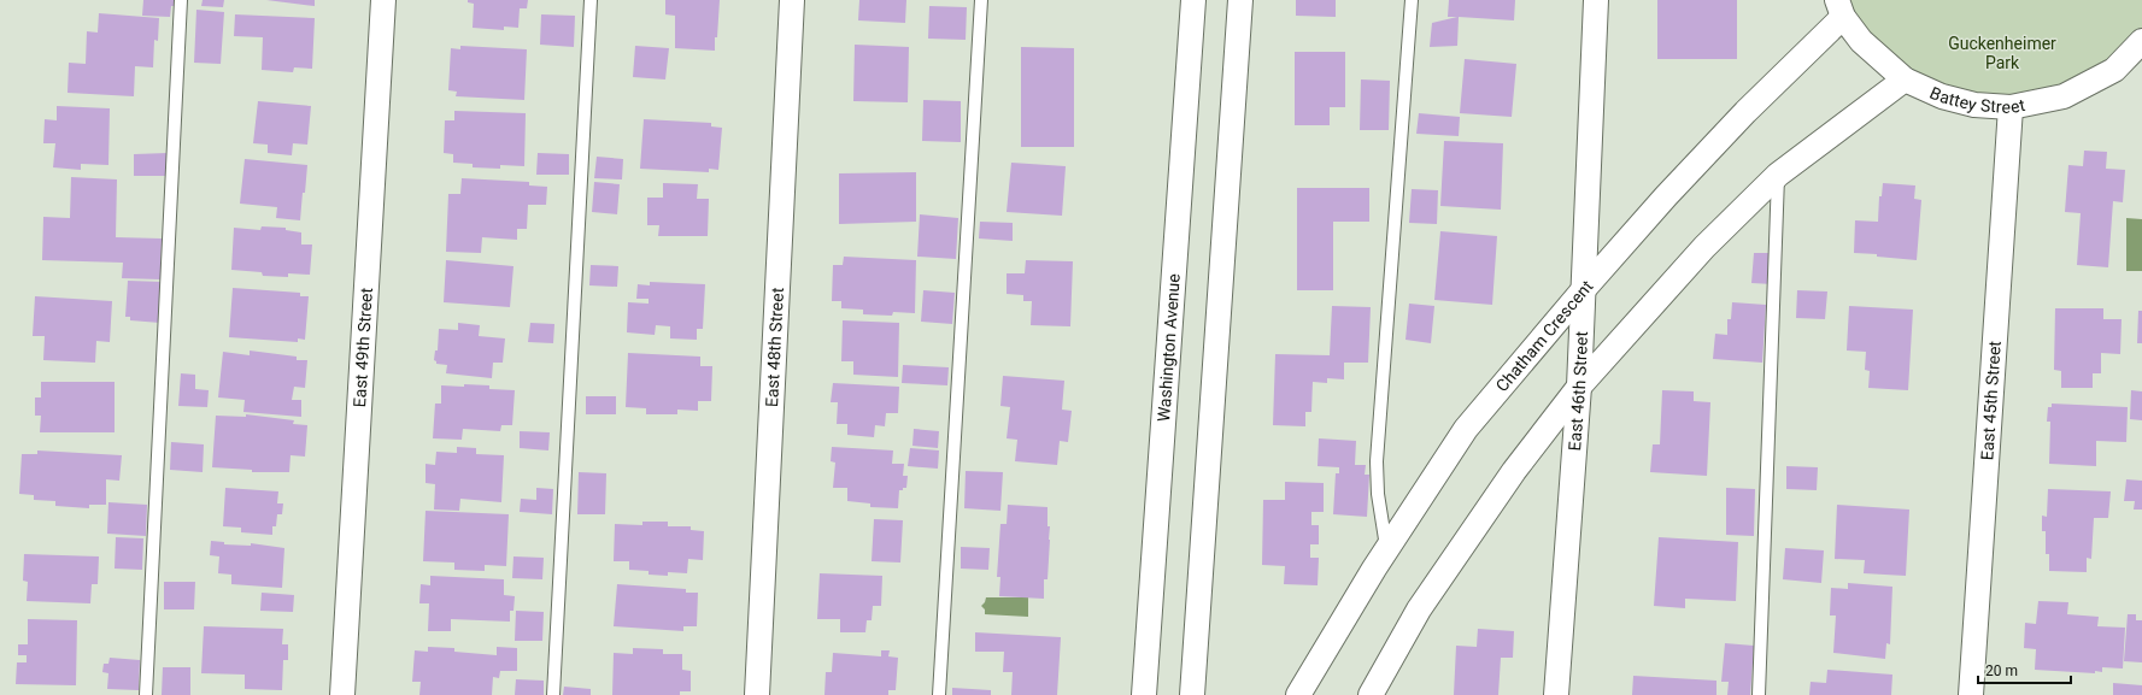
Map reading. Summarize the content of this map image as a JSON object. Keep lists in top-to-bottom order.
{
  "streets": {
    "street": [
      "Battey Street",
      "Chatham Crescent",
      "East 49th Street",
      "East 48th Street",
      "Washington Avenue",
      "East 46th Street",
      "East 45th Street"
    ]
  },
  "crossings": [
    ["Battey Street", "Chatham Crescent"],
    ["Battey Street", "East 45th Street"],
    ["Chatham Crescent", "East 46th Street"]
  ],
  "parks": ["Guckenheimer Park"],
  "scale_bar": "20 m"
}
